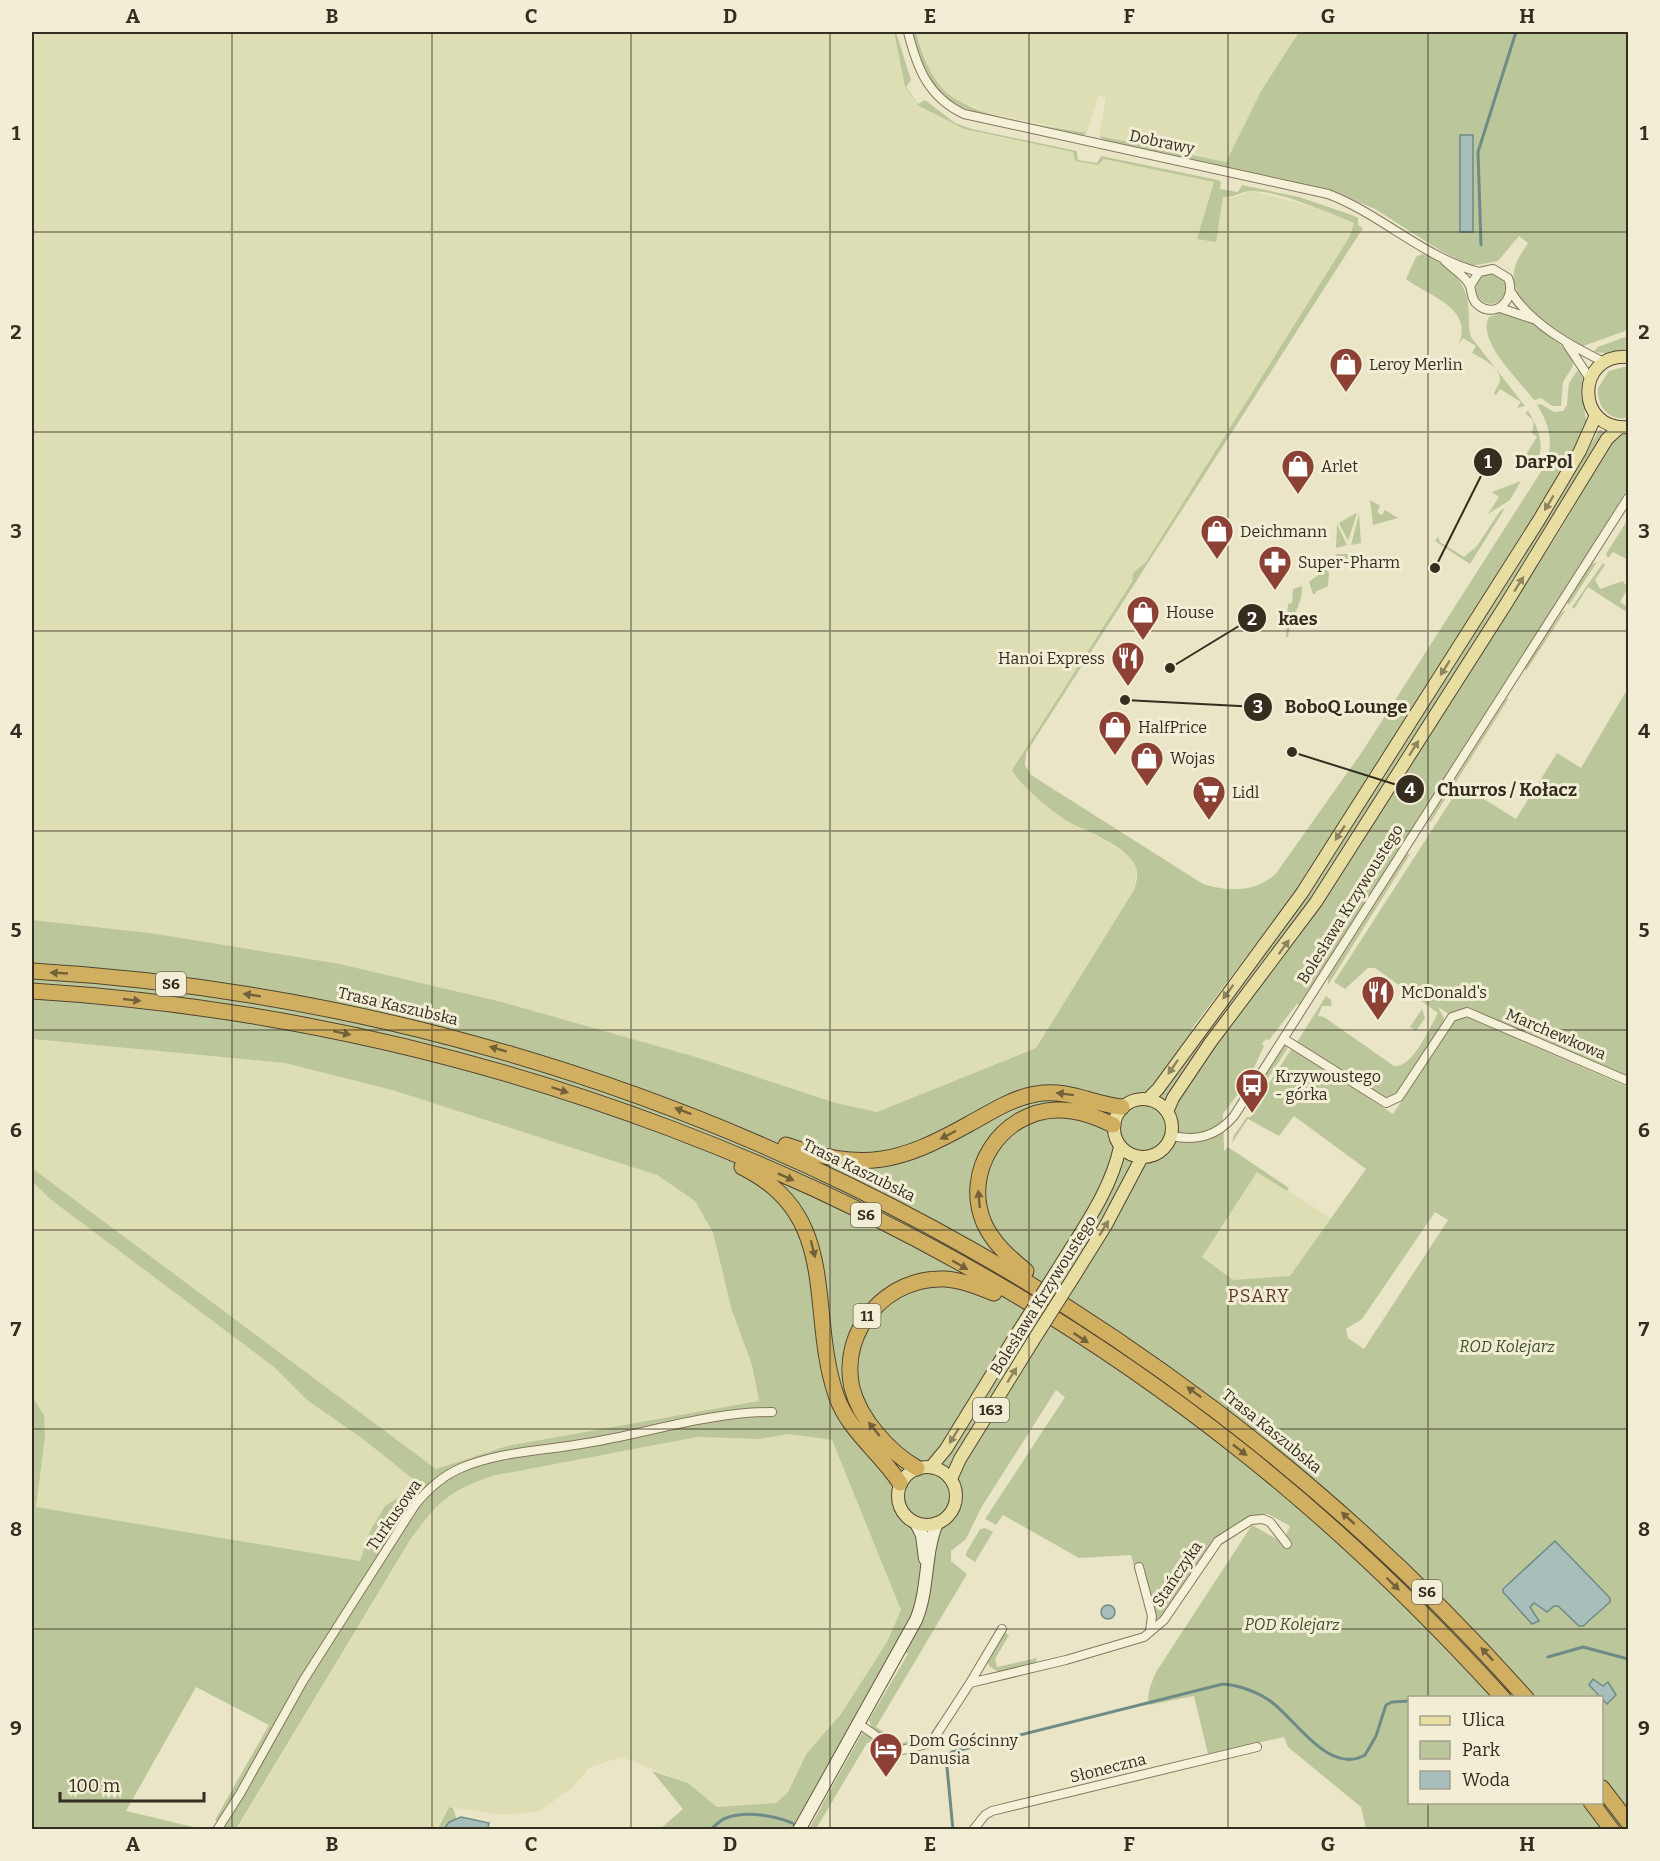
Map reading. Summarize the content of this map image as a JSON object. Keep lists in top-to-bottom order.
{
  "streets": {
    "highway": ["S6", "Trasa Kaszubska", "11"],
    "main road": ["Bolesława Krzywoustego", "163"],
    "street": [
      "Dobrawy",
      "Marchewkowa",
      "Turkusowa",
      "Stańczyka",
      "Słoneczna"
    ]
  },
  "crossings": [
    ["Bolesława Krzywoustego", "Marchewkowa"],
    ["Bolesława Krzywoustego", "11"],
    ["Bolesława Krzywoustego", "163"],
    ["S6", "11"],
    ["11", "163"]
  ],
  "districts": ["PSARY"],
  "parks": ["ROD Kolejarz", "POD Kolejarz"],
  "places": {
    "shop": [
      "Leroy Merlin",
      "Arlet",
      "Deichmann",
      "House",
      "HalfPrice",
      "Wojas"
    ],
    "other": [
      "DarPol",
      "kaes",
      "BoboQ Lounge",
      "Churros / Kołacz"
    ],
    "pharmacy": ["Super-Pharm"],
    "restaurant": ["Hanoi Express", "McDonald's"],
    "supermarket": ["Lidl"],
    "bus stop": ["Krzywoustego - górka"],
    "hotel": ["Dom Gościnny Danusia"]
  },
  "legend": ["Ulica", "Park", "Woda"],
  "scale_bar": "100 m",
  "grid": {
    "columns": [
      "A",
      "B",
      "C",
      "D",
      "E",
      "F",
      "G",
      "H"
    ],
    "rows": [
      "1",
      "2",
      "3",
      "4",
      "5",
      "6",
      "7",
      "8",
      "9"
    ]
  }
}
